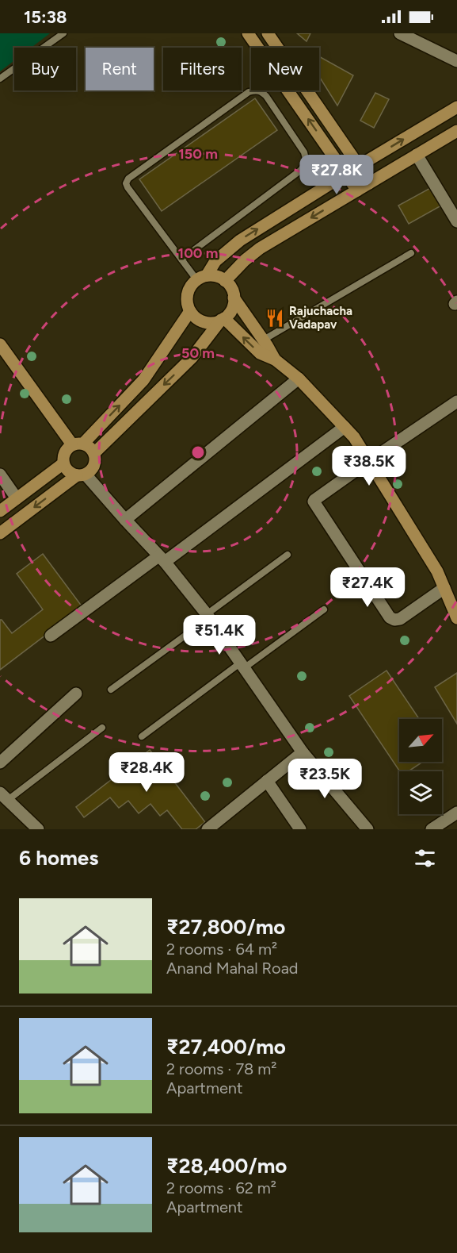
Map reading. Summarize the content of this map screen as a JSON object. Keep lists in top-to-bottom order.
{
  "places": {
    "restaurant": ["Rajuchacha Vadapav"]
  },
  "north": "top right",
  "page": {
    "status": "15:38",
    "chip": [
      "Buy",
      "Rent",
      "Filters",
      "New"
    ],
    "price": [
      "₹27.8K",
      "₹38.5K",
      "₹27.4K",
      "₹51.4K",
      "₹28.4K",
      "₹23.5K"
    ],
    "heading": "6 homes",
    "list": [
      {
        "name": "₹27,800/mo",
        "note": "2 rooms · 64 m² · Anand Mahal Road"
      },
      {
        "name": "₹27,400/mo",
        "note": "2 rooms · 78 m² · Apartment"
      },
      {
        "name": "₹28,400/mo",
        "note": "2 rooms · 62 m² · Apartment"
      }
    ]
  },
  "rings": ["150 m", "100 m", "50 m"]
}
